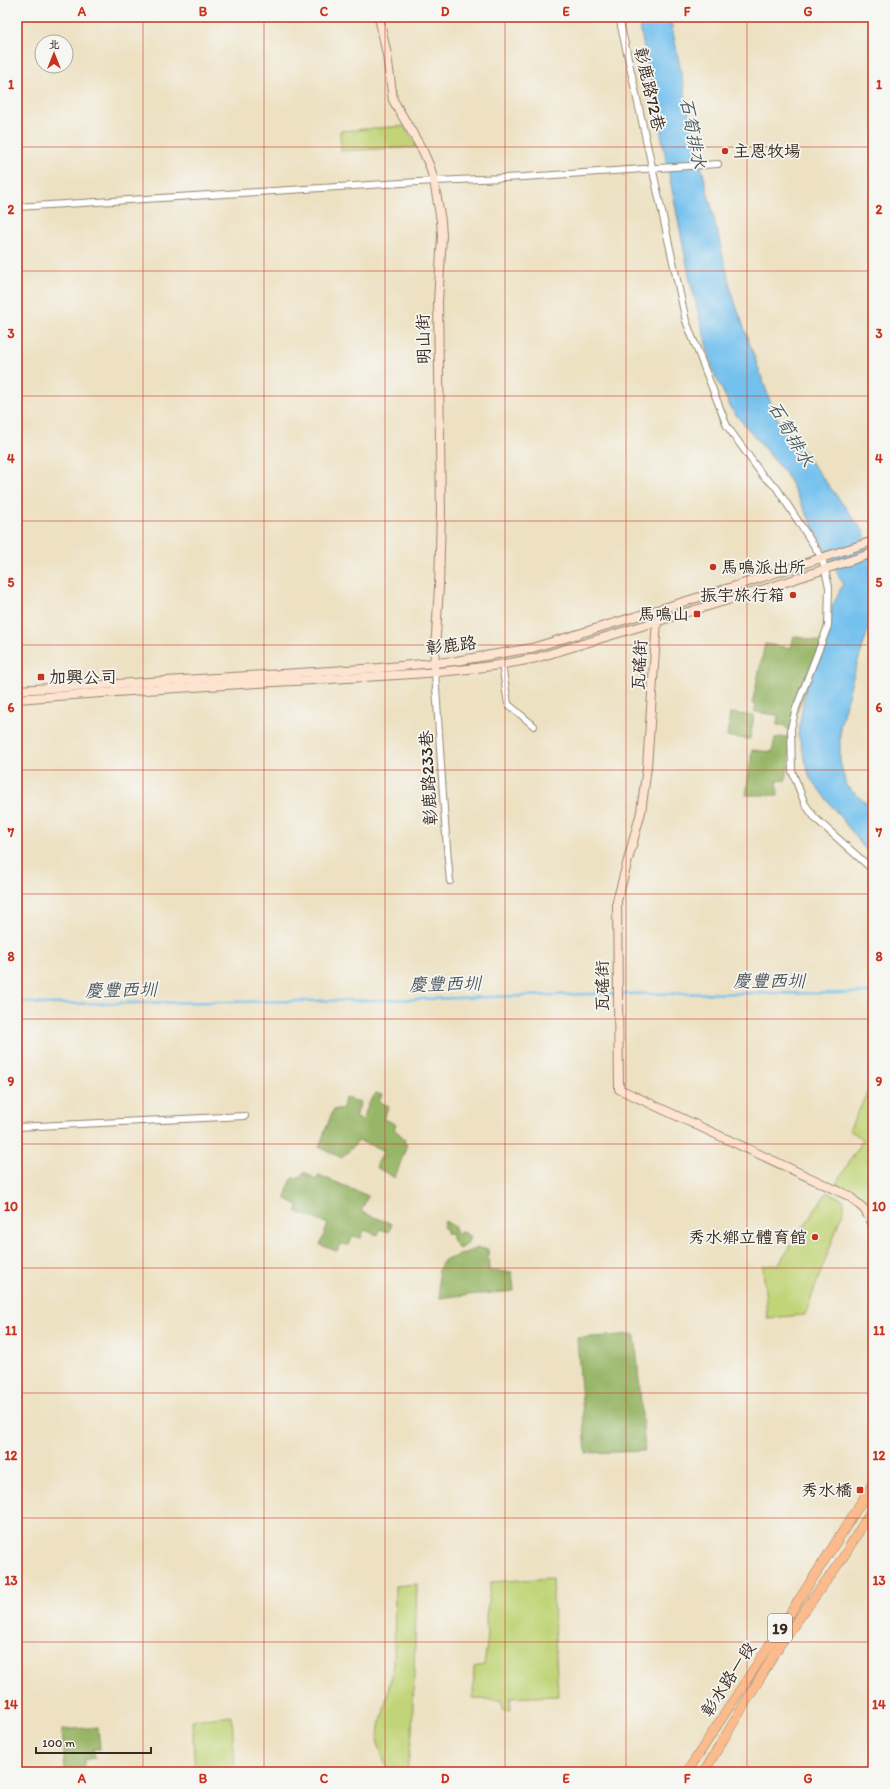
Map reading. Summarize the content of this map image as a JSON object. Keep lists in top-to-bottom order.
{
  "streets": {
    "main road": [
      "明山街",
      "彰鹿路",
      "瓦磘街",
      "19",
      "彰水路一段"
    ],
    "street": ["彰鹿路72巷", "彰鹿路233巷"]
  },
  "crossings": [
    ["彰鹿路72巷", "彰鹿路"],
    ["明山街", "彰鹿路"],
    ["明山街", "彰鹿路233巷"],
    ["彰鹿路", "瓦磘街"],
    ["彰鹿路", "彰鹿路233巷"]
  ],
  "water": ["石筍排水", "慶豐西圳"],
  "places": {
    "other": [
      "主恩牧場",
      "馬鳴派出所",
      "振宇旅行箱",
      "秀水鄉立體育館"
    ],
    "transit": ["馬鳴山", "加興公司", "秀水橋"]
  },
  "scale_bar": "100 m",
  "north": "top",
  "grid": {
    "columns": [
      "A",
      "B",
      "C",
      "D",
      "E",
      "F",
      "G"
    ],
    "rows": [
      "1",
      "2",
      "3",
      "4",
      "5",
      "6",
      "7",
      "8",
      "9",
      "10",
      "11",
      "12",
      "13",
      "14"
    ]
  }
}
